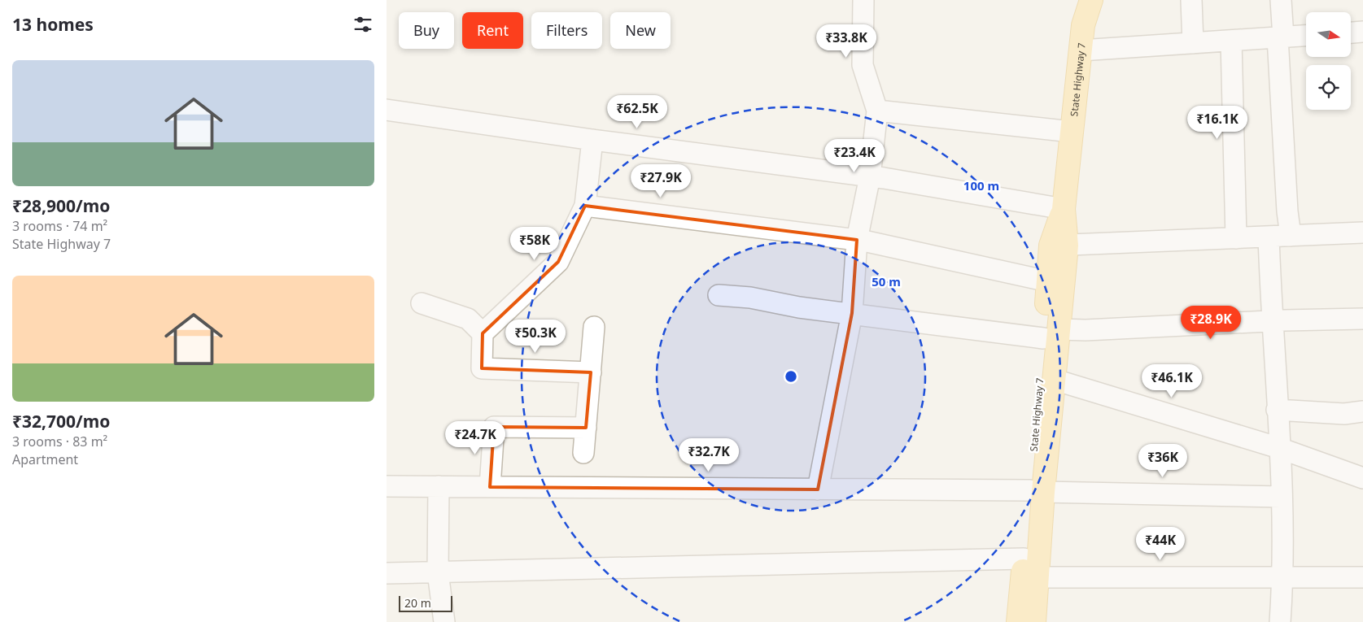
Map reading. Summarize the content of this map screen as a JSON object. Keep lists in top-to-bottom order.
{
  "streets": {
    "main road": ["State Highway 7"]
  },
  "scale_bar": "20 m",
  "north": "right",
  "page": {
    "heading": "13 homes",
    "chip": [
      "Buy",
      "Rent",
      "Filters",
      "New"
    ],
    "price": [
      "₹33.8K",
      "₹62.5K",
      "₹16.1K",
      "₹23.4K",
      "₹27.9K",
      "₹58K",
      "₹28.9K",
      "₹50.3K",
      "₹46.1K",
      "₹24.7K",
      "₹32.7K",
      "₹36K",
      "₹44K"
    ],
    "list": [
      {
        "name": "₹28,900/mo",
        "note": "3 rooms · 74 m² · State Highway 7"
      },
      {
        "name": "₹32,700/mo",
        "note": "3 rooms · 83 m² · Apartment"
      }
    ],
    "scale": "20 m"
  },
  "rings": ["100 m", "50 m"]
}
